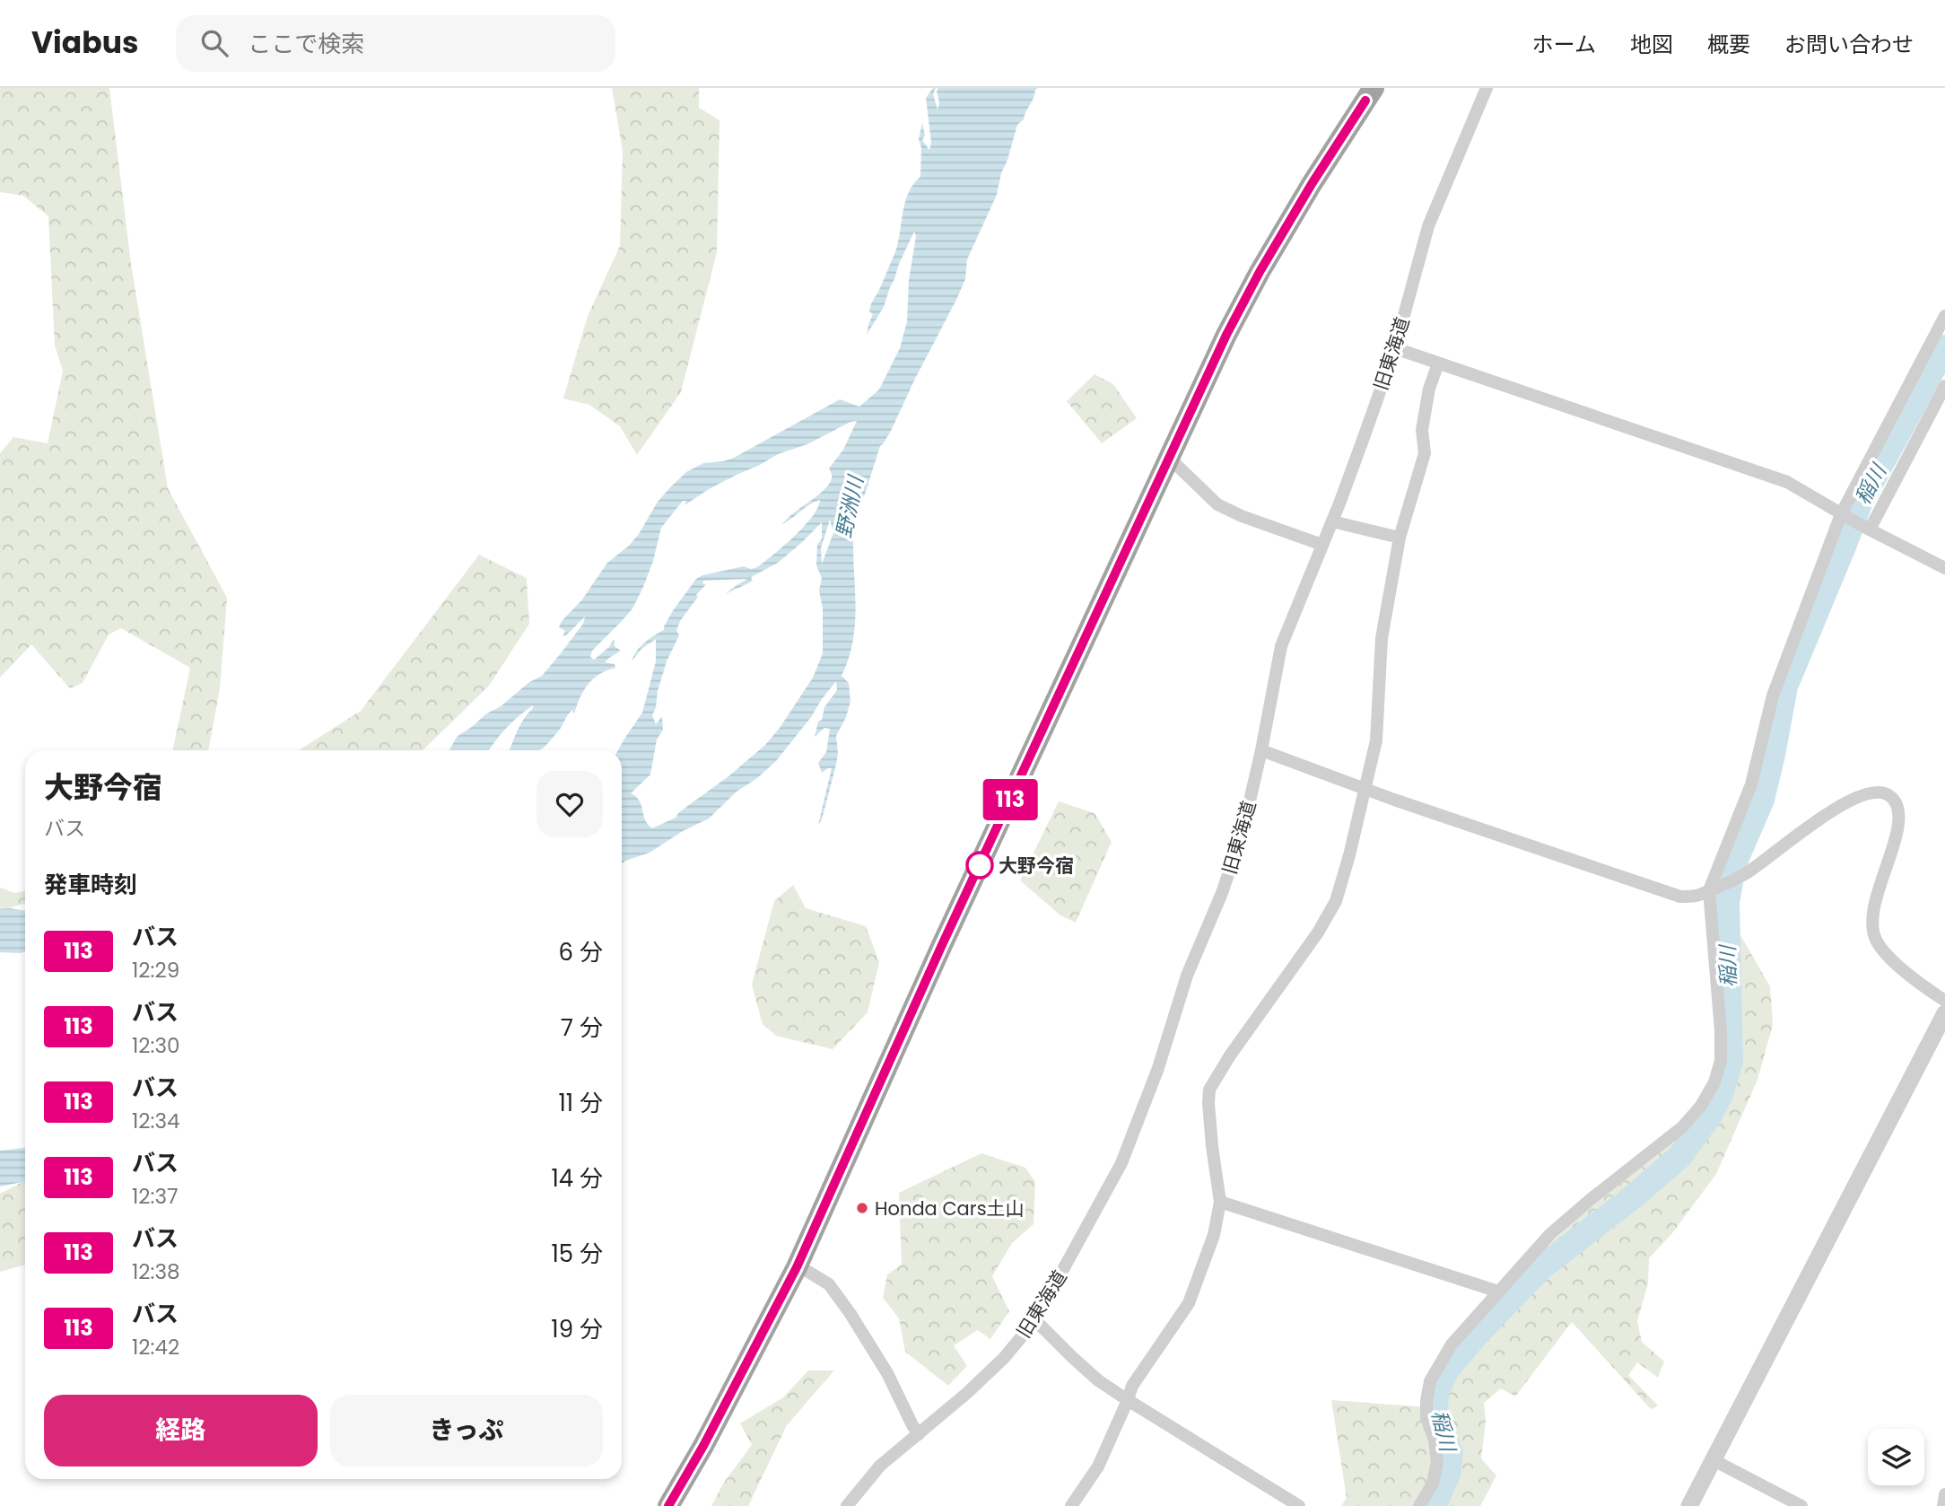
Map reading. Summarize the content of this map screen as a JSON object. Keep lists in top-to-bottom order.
{
  "streets": {
    "street": ["旧東海道"]
  },
  "water": ["稲川", "野洲川"],
  "places": ["大野今宿", "Honda Cars土山"],
  "lines": ["bus line 113"],
  "page": {
    "header": "Viabus",
    "search": "ここで検索",
    "nav": [
      "ホーム",
      "地図",
      "概要",
      "お問い合わせ"
    ],
    "on_map": "113",
    "heading": [
      ["大野今宿", "バス"],
      "発車時刻"
    ],
    "list": [
      {
        "mark": "113",
        "name": "バス",
        "note": "12:29",
        "value": "6 分"
      },
      {
        "mark": "113",
        "name": "バス",
        "note": "12:30",
        "value": "7 分"
      },
      {
        "mark": "113",
        "name": "バス",
        "note": "12:34",
        "value": "11 分"
      },
      {
        "mark": "113",
        "name": "バス",
        "note": "12:37",
        "value": "14 分"
      },
      {
        "mark": "113",
        "name": "バス",
        "note": "12:38",
        "value": "15 分"
      },
      {
        "mark": "113",
        "name": "バス",
        "note": "12:42",
        "value": "19 分"
      }
    ],
    "buttons": ["経路", "きっぷ"]
  }
}
